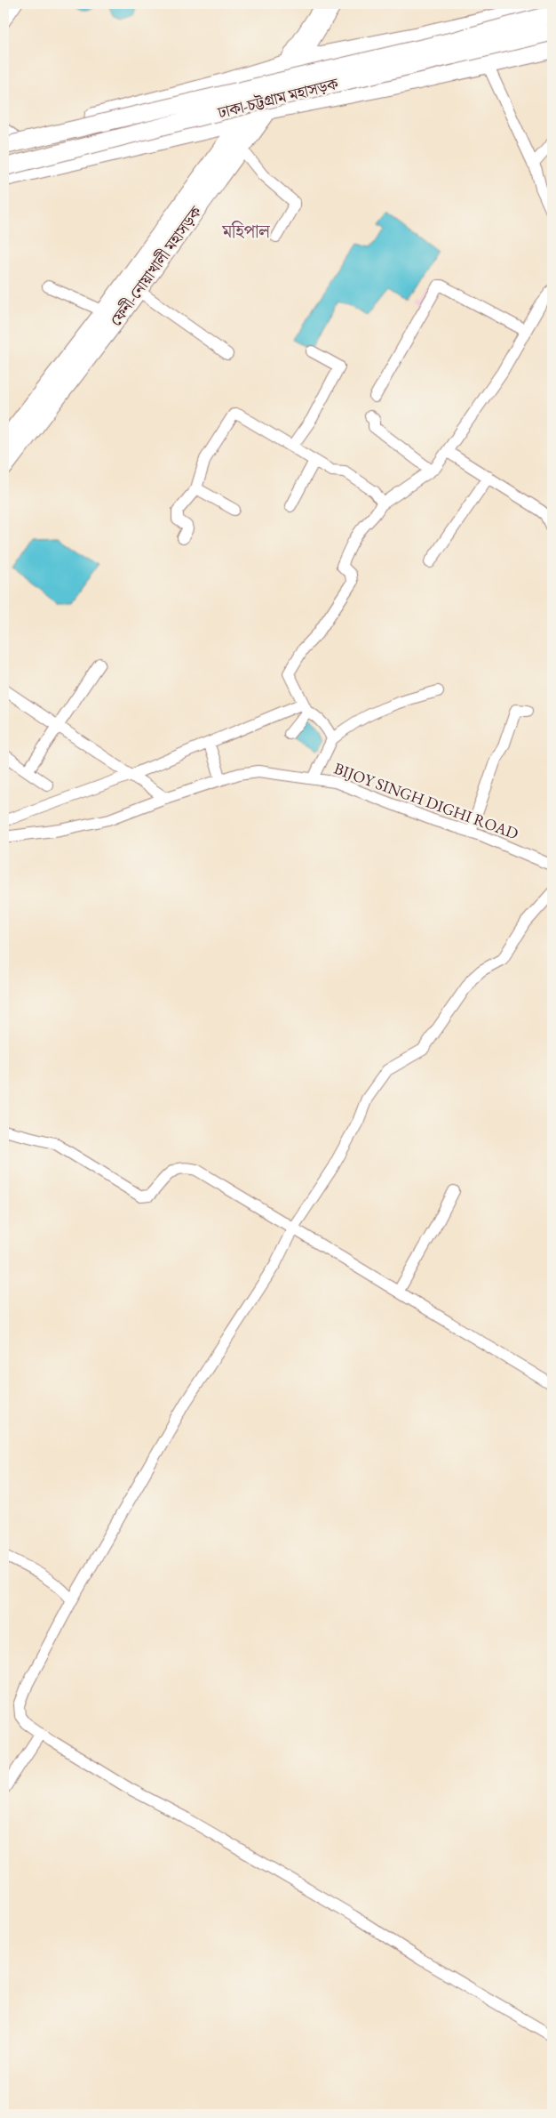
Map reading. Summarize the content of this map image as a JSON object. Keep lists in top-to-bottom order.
{
  "streets": {
    "highway": ["ঢাকা-চট্টগ্রাম মহাসড়ক", "ফেনী-নোয়াখালী মহাসড়ক"],
    "street": ["BIJOY SINGH DIGHI ROAD"]
  },
  "districts": ["মহিপাল"]
}
